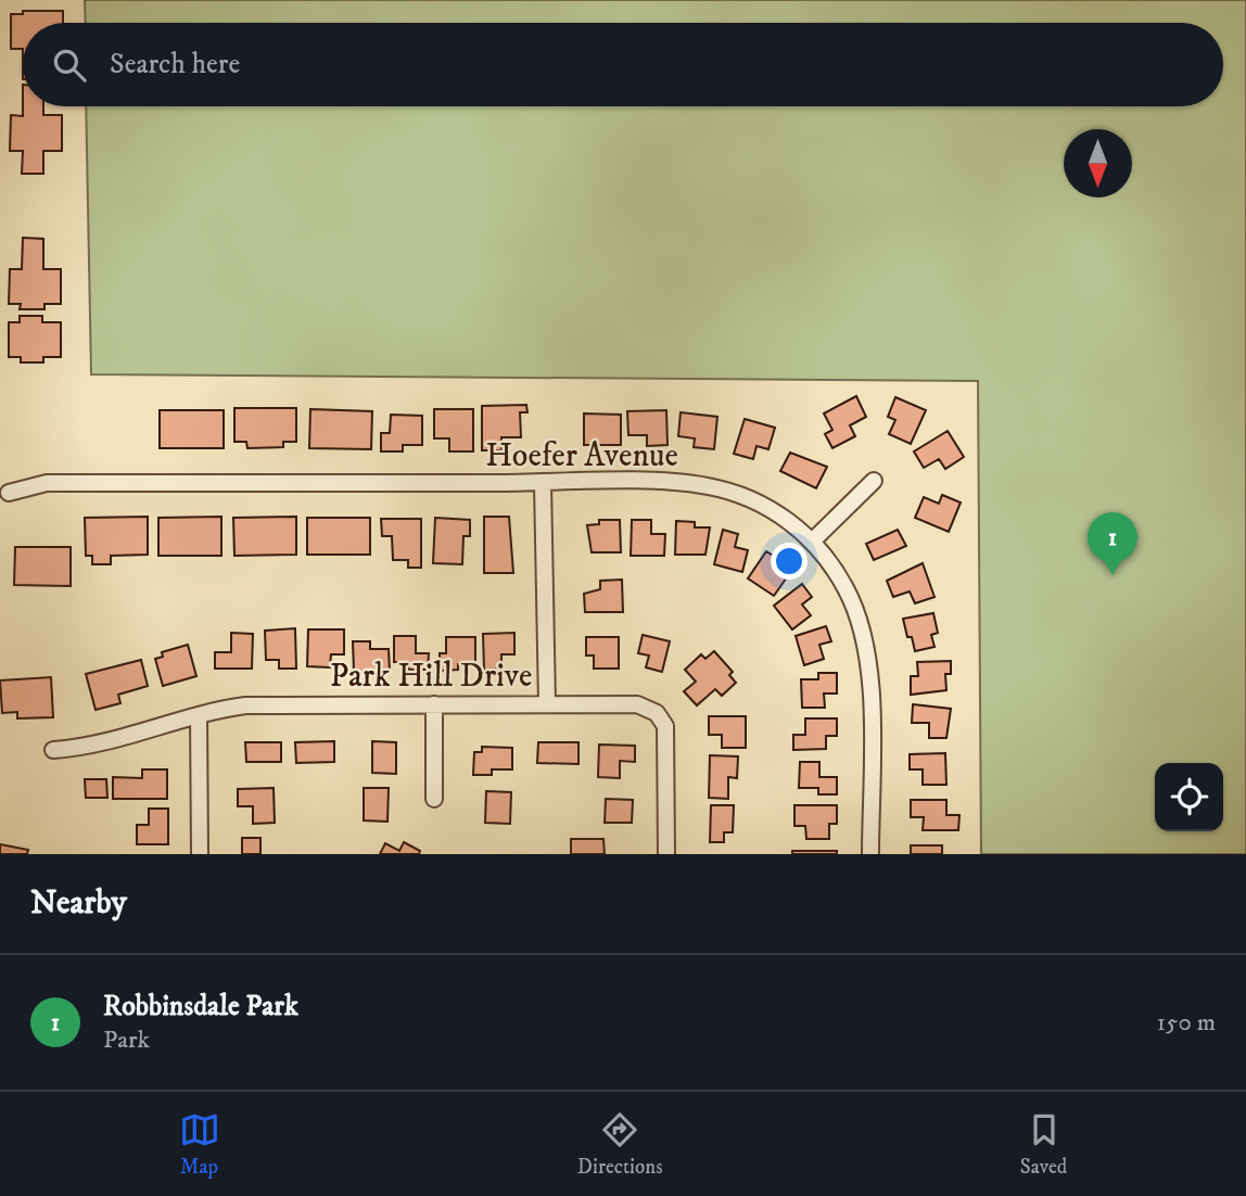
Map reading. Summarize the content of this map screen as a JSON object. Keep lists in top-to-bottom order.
{
  "streets": {
    "street": ["Hoefer Avenue", "Park Hill Drive"]
  },
  "north": "bottom",
  "page": {
    "search": "Search here",
    "pins": "1",
    "heading": "Nearby",
    "list": [
      {
        "mark": "1",
        "name": "Robbinsdale Park",
        "note": "Park",
        "value": "150 m"
      }
    ],
    "nav": ["Map", "Directions", "Saved"]
  }
}
